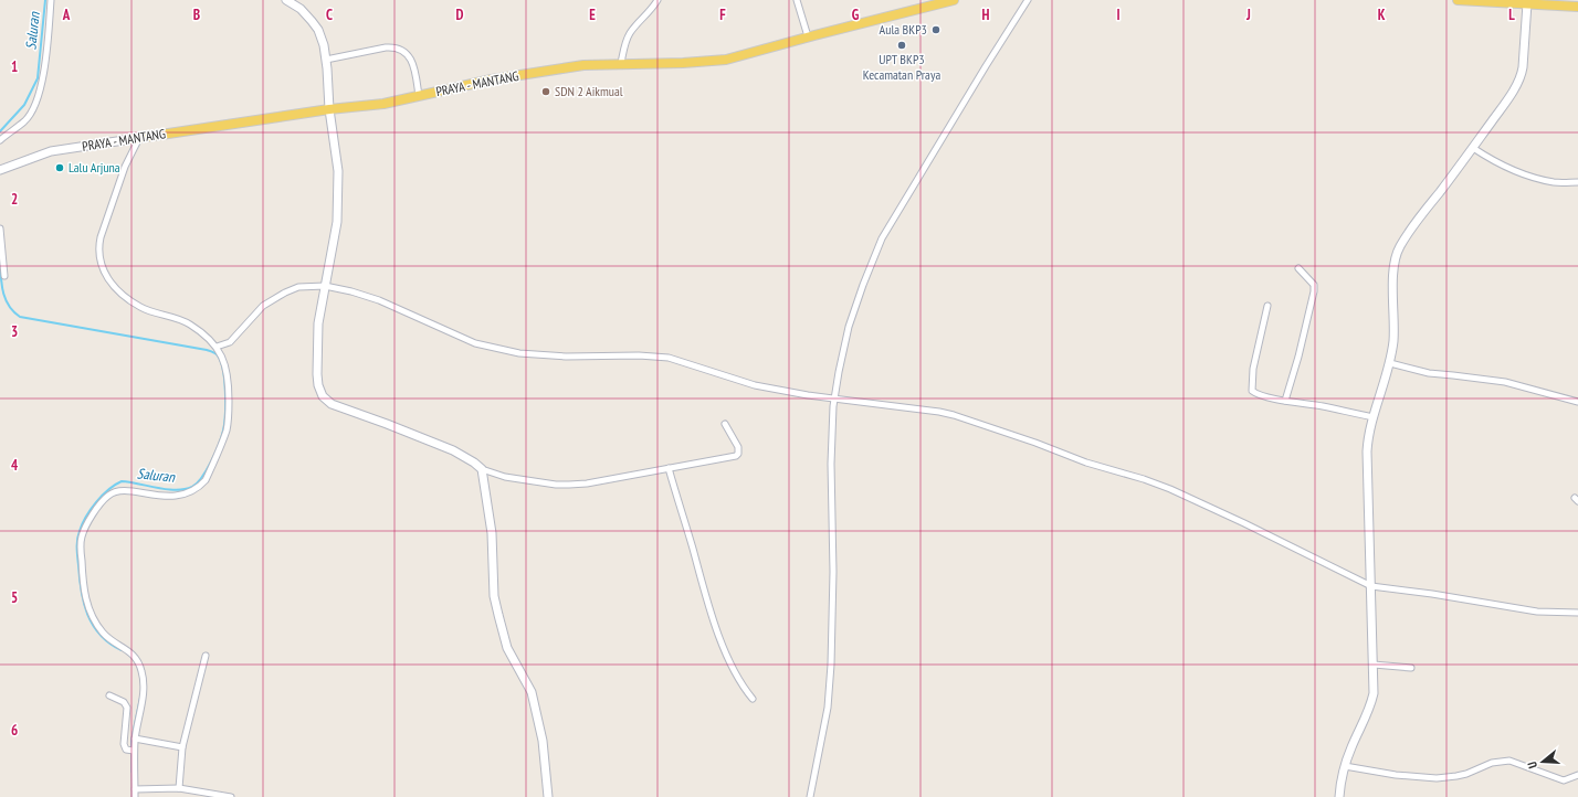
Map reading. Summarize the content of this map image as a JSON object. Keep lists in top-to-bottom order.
{
  "streets": {
    "main road": ["PRAYA - MANTANG"]
  },
  "water": ["Saluran"],
  "places": [
    "Aula BKP3",
    "UPT BKP3 Kecamatan Praya",
    "SDN 2 Aikmual",
    "Lalu Arjuna"
  ],
  "north": "left",
  "grid": {
    "columns": [
      "A",
      "B",
      "C",
      "D",
      "E",
      "F",
      "G",
      "H",
      "I",
      "J",
      "K",
      "L"
    ],
    "rows": [
      "1",
      "2",
      "3",
      "4",
      "5",
      "6"
    ]
  }
}
